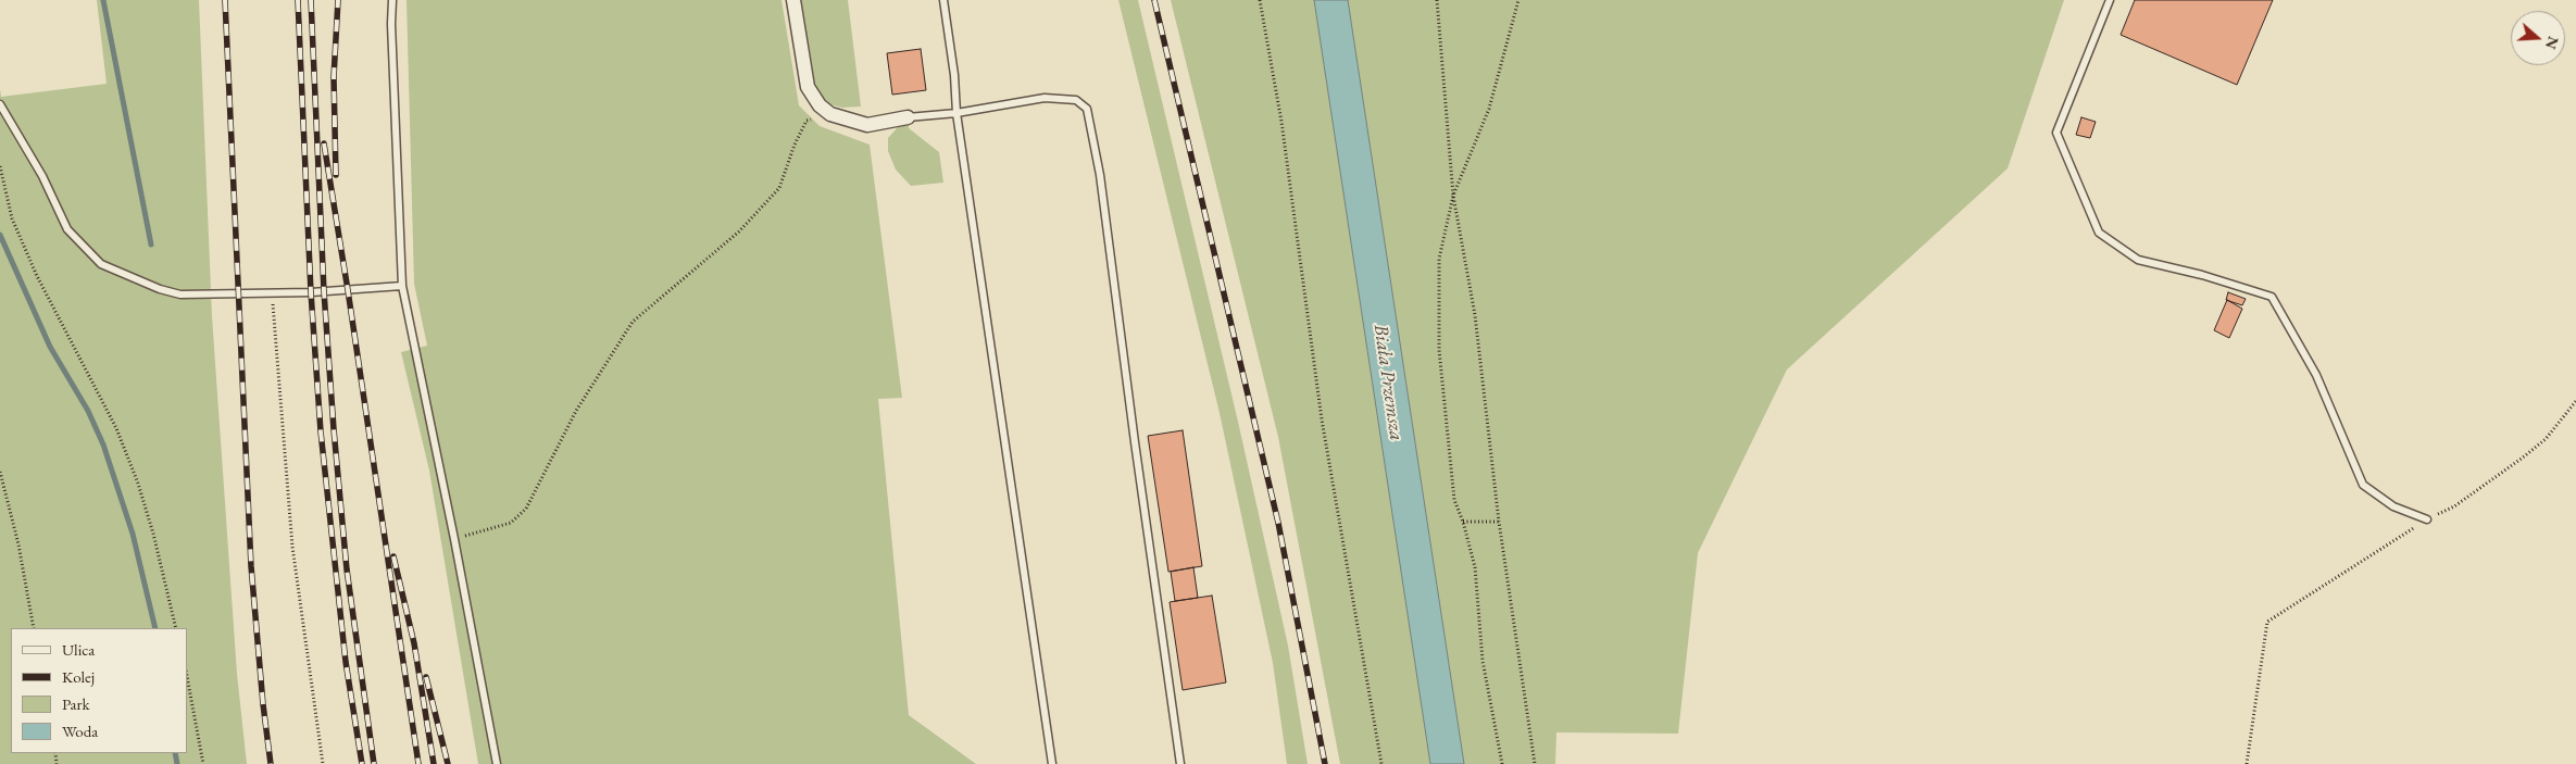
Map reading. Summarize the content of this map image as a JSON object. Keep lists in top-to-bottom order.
{
  "water": ["Biała Przemsza"],
  "legend": [
    "Ulica",
    "Kolej",
    "Park",
    "Woda"
  ],
  "north": "right"
}
